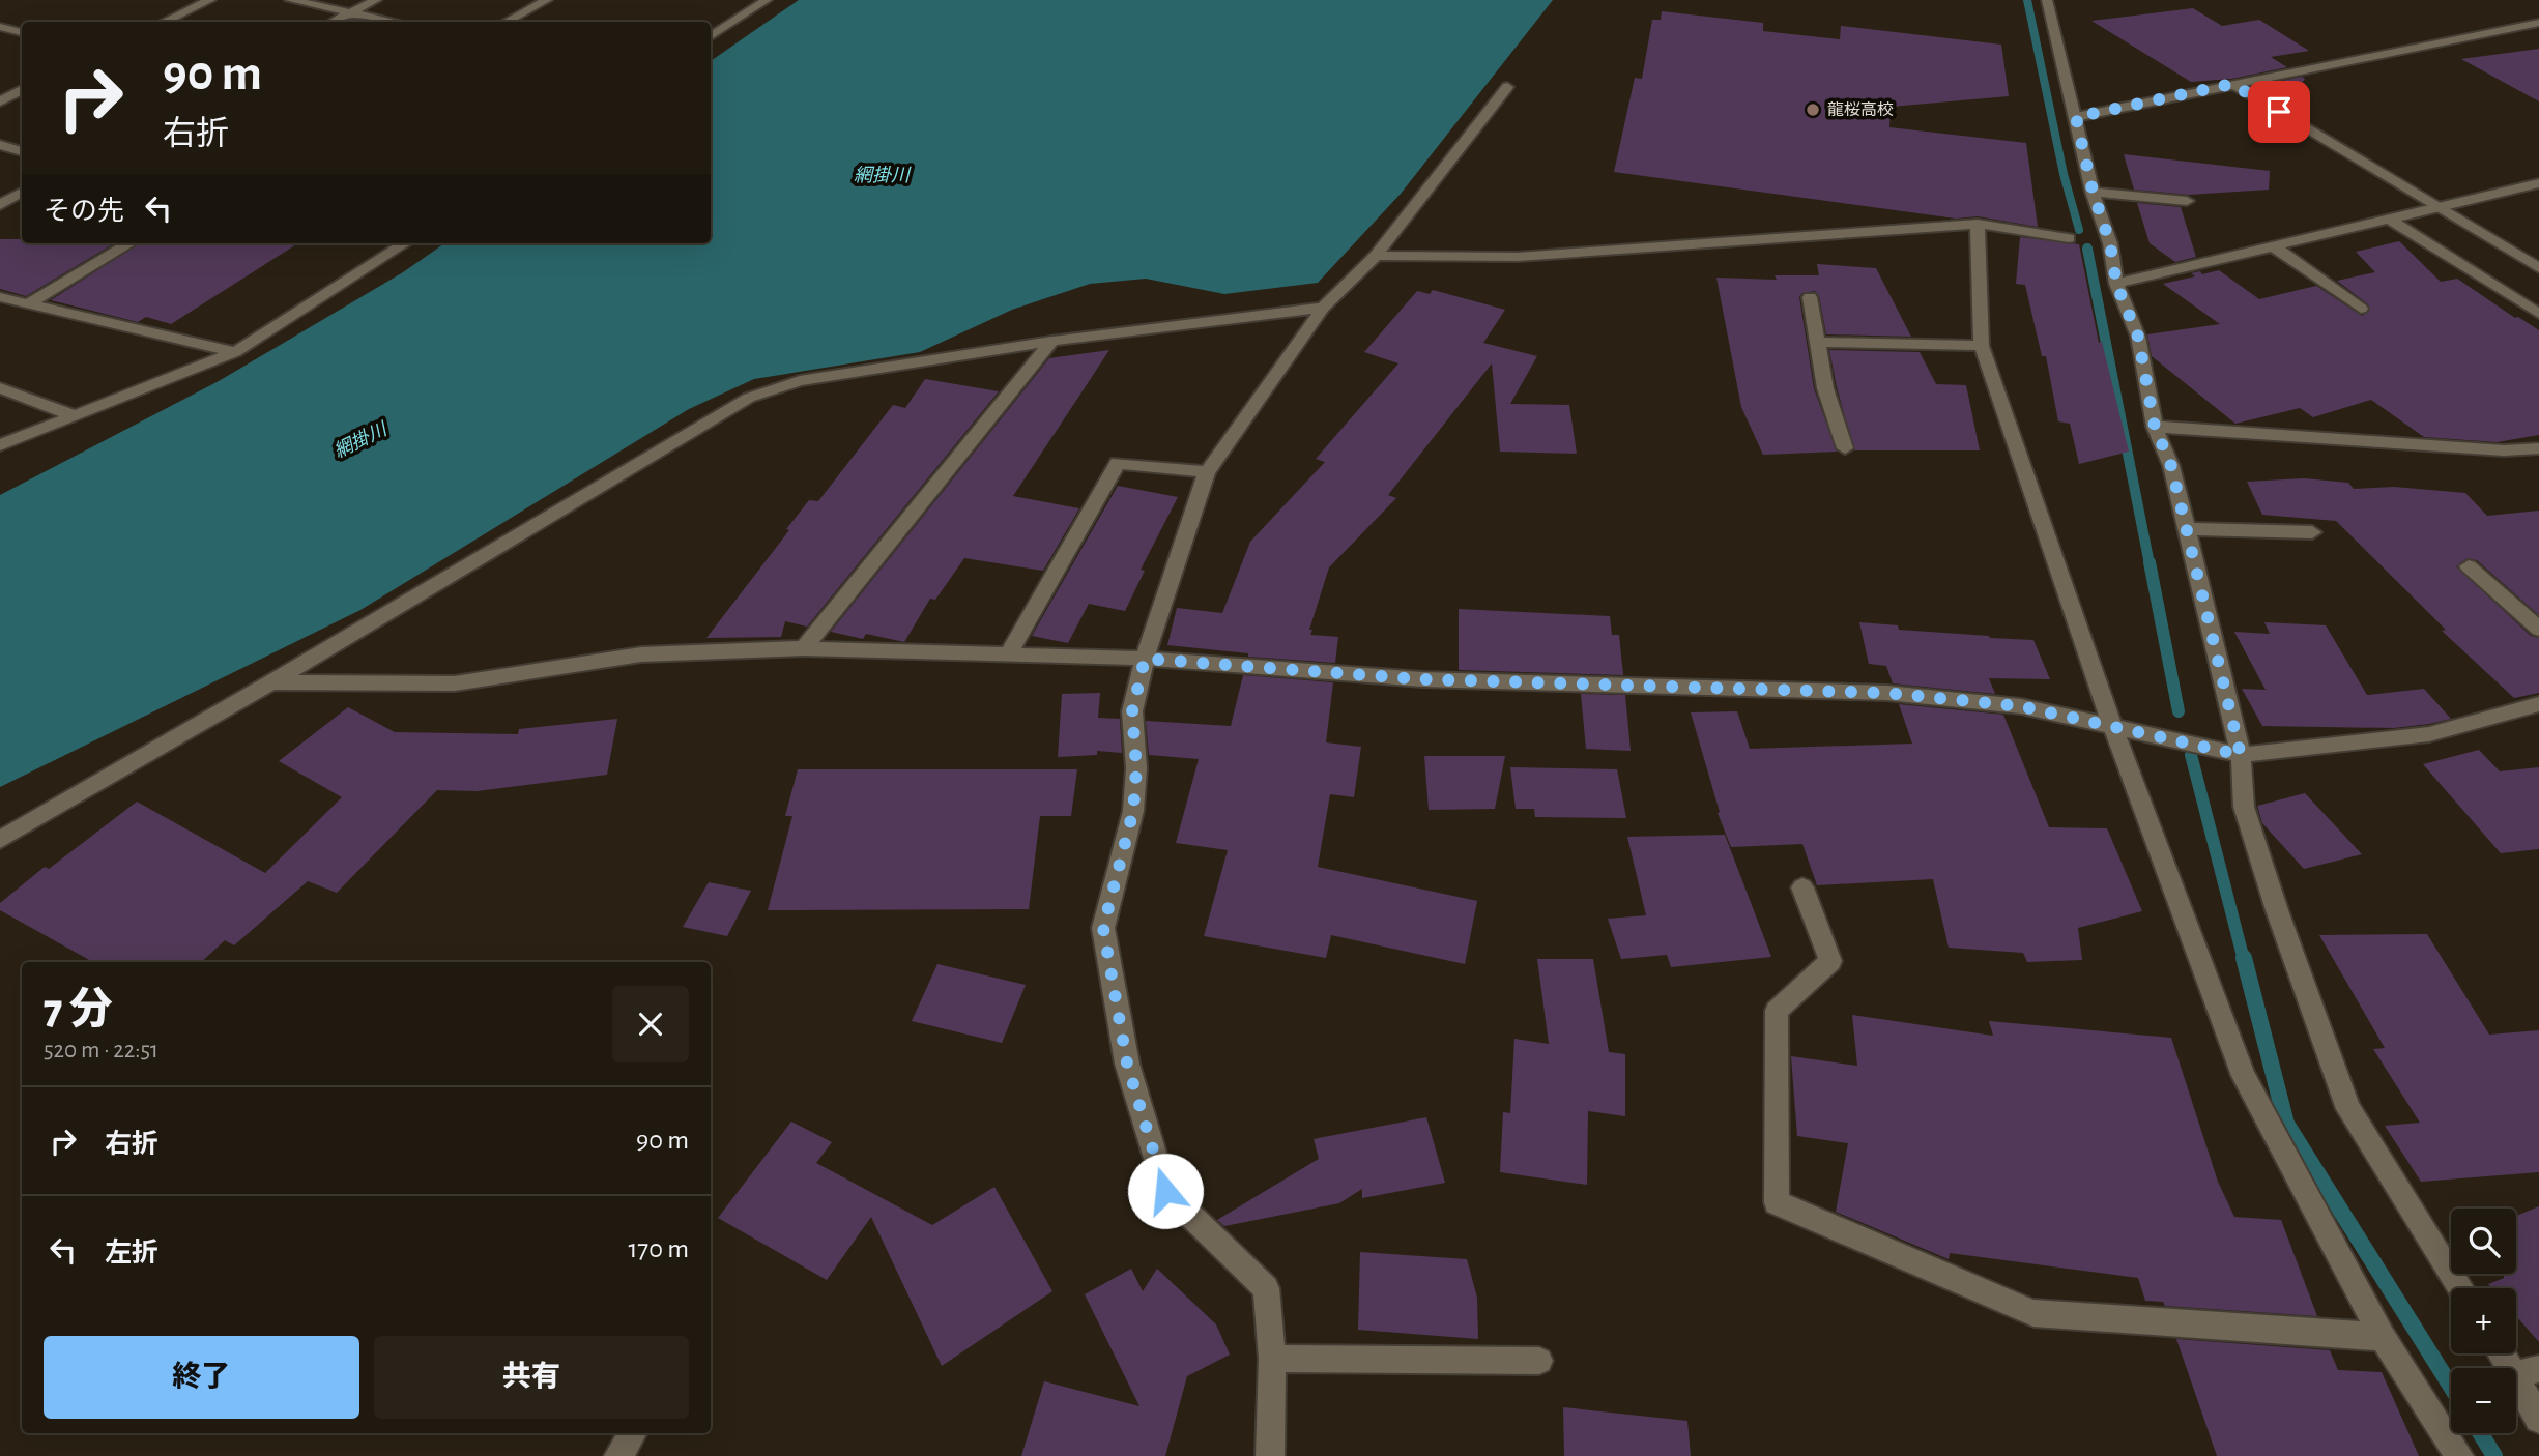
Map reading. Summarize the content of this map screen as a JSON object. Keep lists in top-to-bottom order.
{
  "water": ["網掛川"],
  "places": ["龍桜高校"],
  "page": {
    "turn": ["90 m", "右折"],
    "then": "その先",
    "heading": ["7 分", "520 m · 22:51"],
    "list": [
      {
        "name": "右折",
        "value": "90 m"
      },
      {
        "name": "左折",
        "value": "170 m"
      }
    ],
    "map_buttons": ["+", "−"],
    "buttons": ["終了", "共有"]
  }
}
